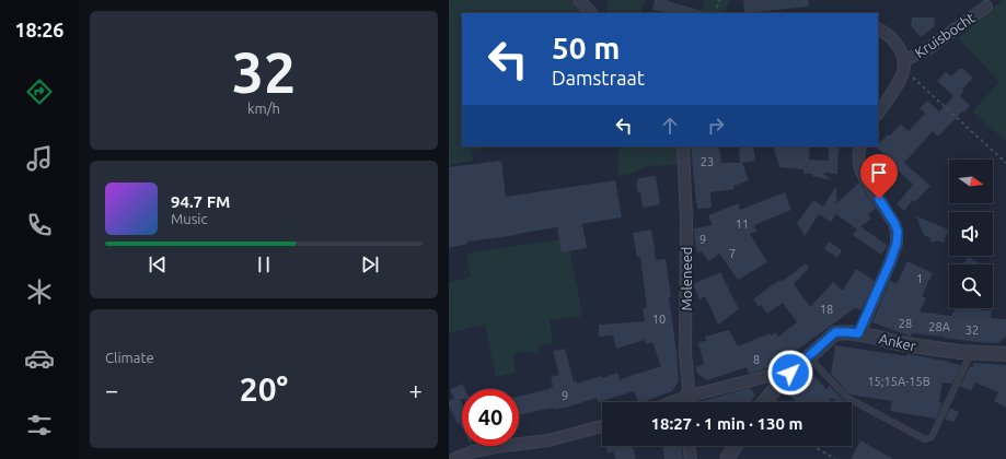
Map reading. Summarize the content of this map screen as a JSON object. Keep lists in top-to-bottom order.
{
  "streets": {
    "street": ["Kruisbocht", "Moleneed", "Anker"]
  },
  "house_numbers": [
    "23",
    "11",
    "9",
    "7",
    "1",
    "18",
    "10",
    "28",
    "28A",
    "32",
    "8",
    "15;15A-15B",
    "9"
  ],
  "north": "right",
  "page": {
    "tabs": "18:26",
    "tile": [
      ["32", "km/h"],
      "Climate"
    ],
    "turn": ["50 m", "Damstraat"],
    "song": ["94.7 FM", "Music"],
    "heat": ["−", "20°", "+"],
    "limit": "40",
    "trip": "18:27 · 1 min · 130 m"
  }
}
